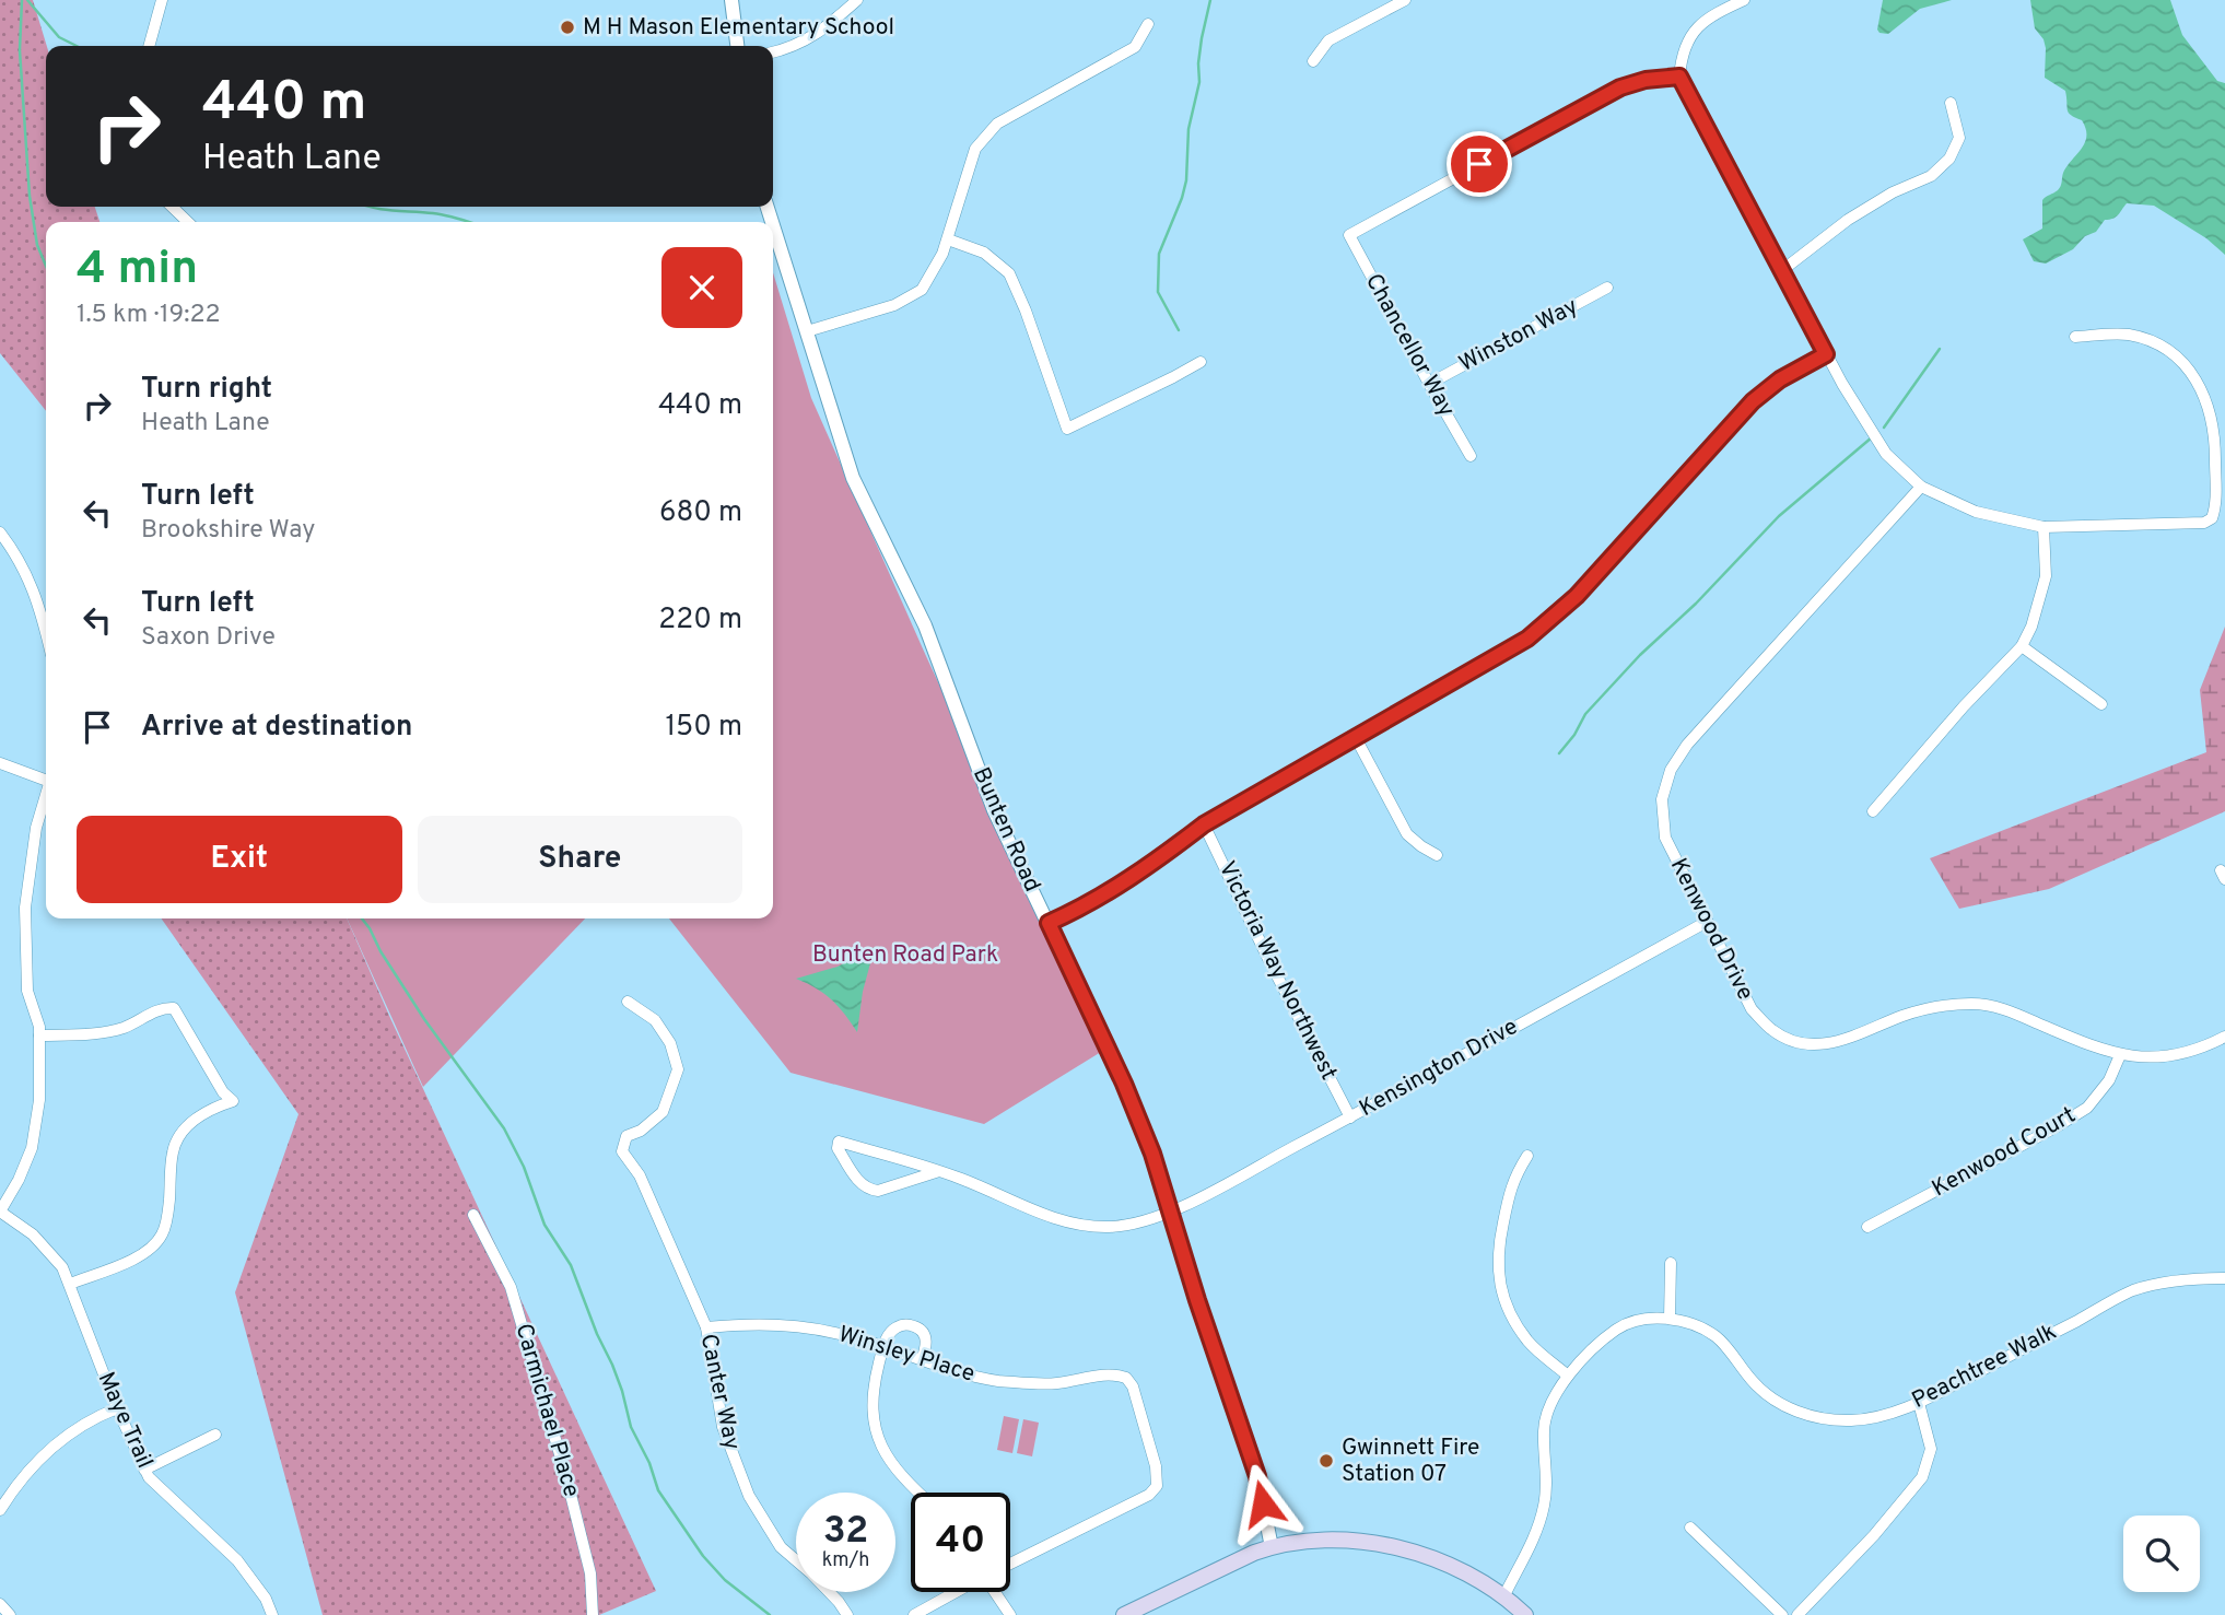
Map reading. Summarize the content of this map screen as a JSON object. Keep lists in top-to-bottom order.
{
  "streets": {
    "street": [
      "Winston Way",
      "Chancellor Way",
      "Bunten Road",
      "Kenwood Drive",
      "Victoria Way Northwest",
      "Kensington Drive",
      "Kenwood Court",
      "Winsley Place",
      "Peachtree Walk",
      "Canter Way",
      "Carmichael Place",
      "Maye Trail"
    ]
  },
  "crossings": [
    ["Winston Way", "Chancellor Way"],
    ["Bunten Road", "Kensington Drive"],
    ["Kenwood Drive", "Kensington Drive"],
    ["Kenwood Drive", "Kenwood Court"],
    ["Victoria Way Northwest", "Kensington Drive"],
    ["Winsley Place", "Canter Way"]
  ],
  "parks": ["Bunten Road Park"],
  "places": ["M H Mason Elementary School", "Gwinnett Fire Station 07"],
  "page": {
    "turn": ["440 m", "Heath Lane"],
    "heading": ["4 min", "1.5 km · 19:22"],
    "list": [
      {
        "name": "Turn right",
        "note": "Heath Lane",
        "value": "440 m"
      },
      {
        "name": "Turn left",
        "note": "Brookshire Way",
        "value": "680 m"
      },
      {
        "name": "Turn left",
        "note": "Saxon Drive",
        "value": "220 m"
      },
      {
        "name": "Arrive at destination",
        "value": "150 m"
      }
    ],
    "buttons": ["Exit", "Share"],
    "speed": "32 km/h",
    "limit": "40"
  }
}
